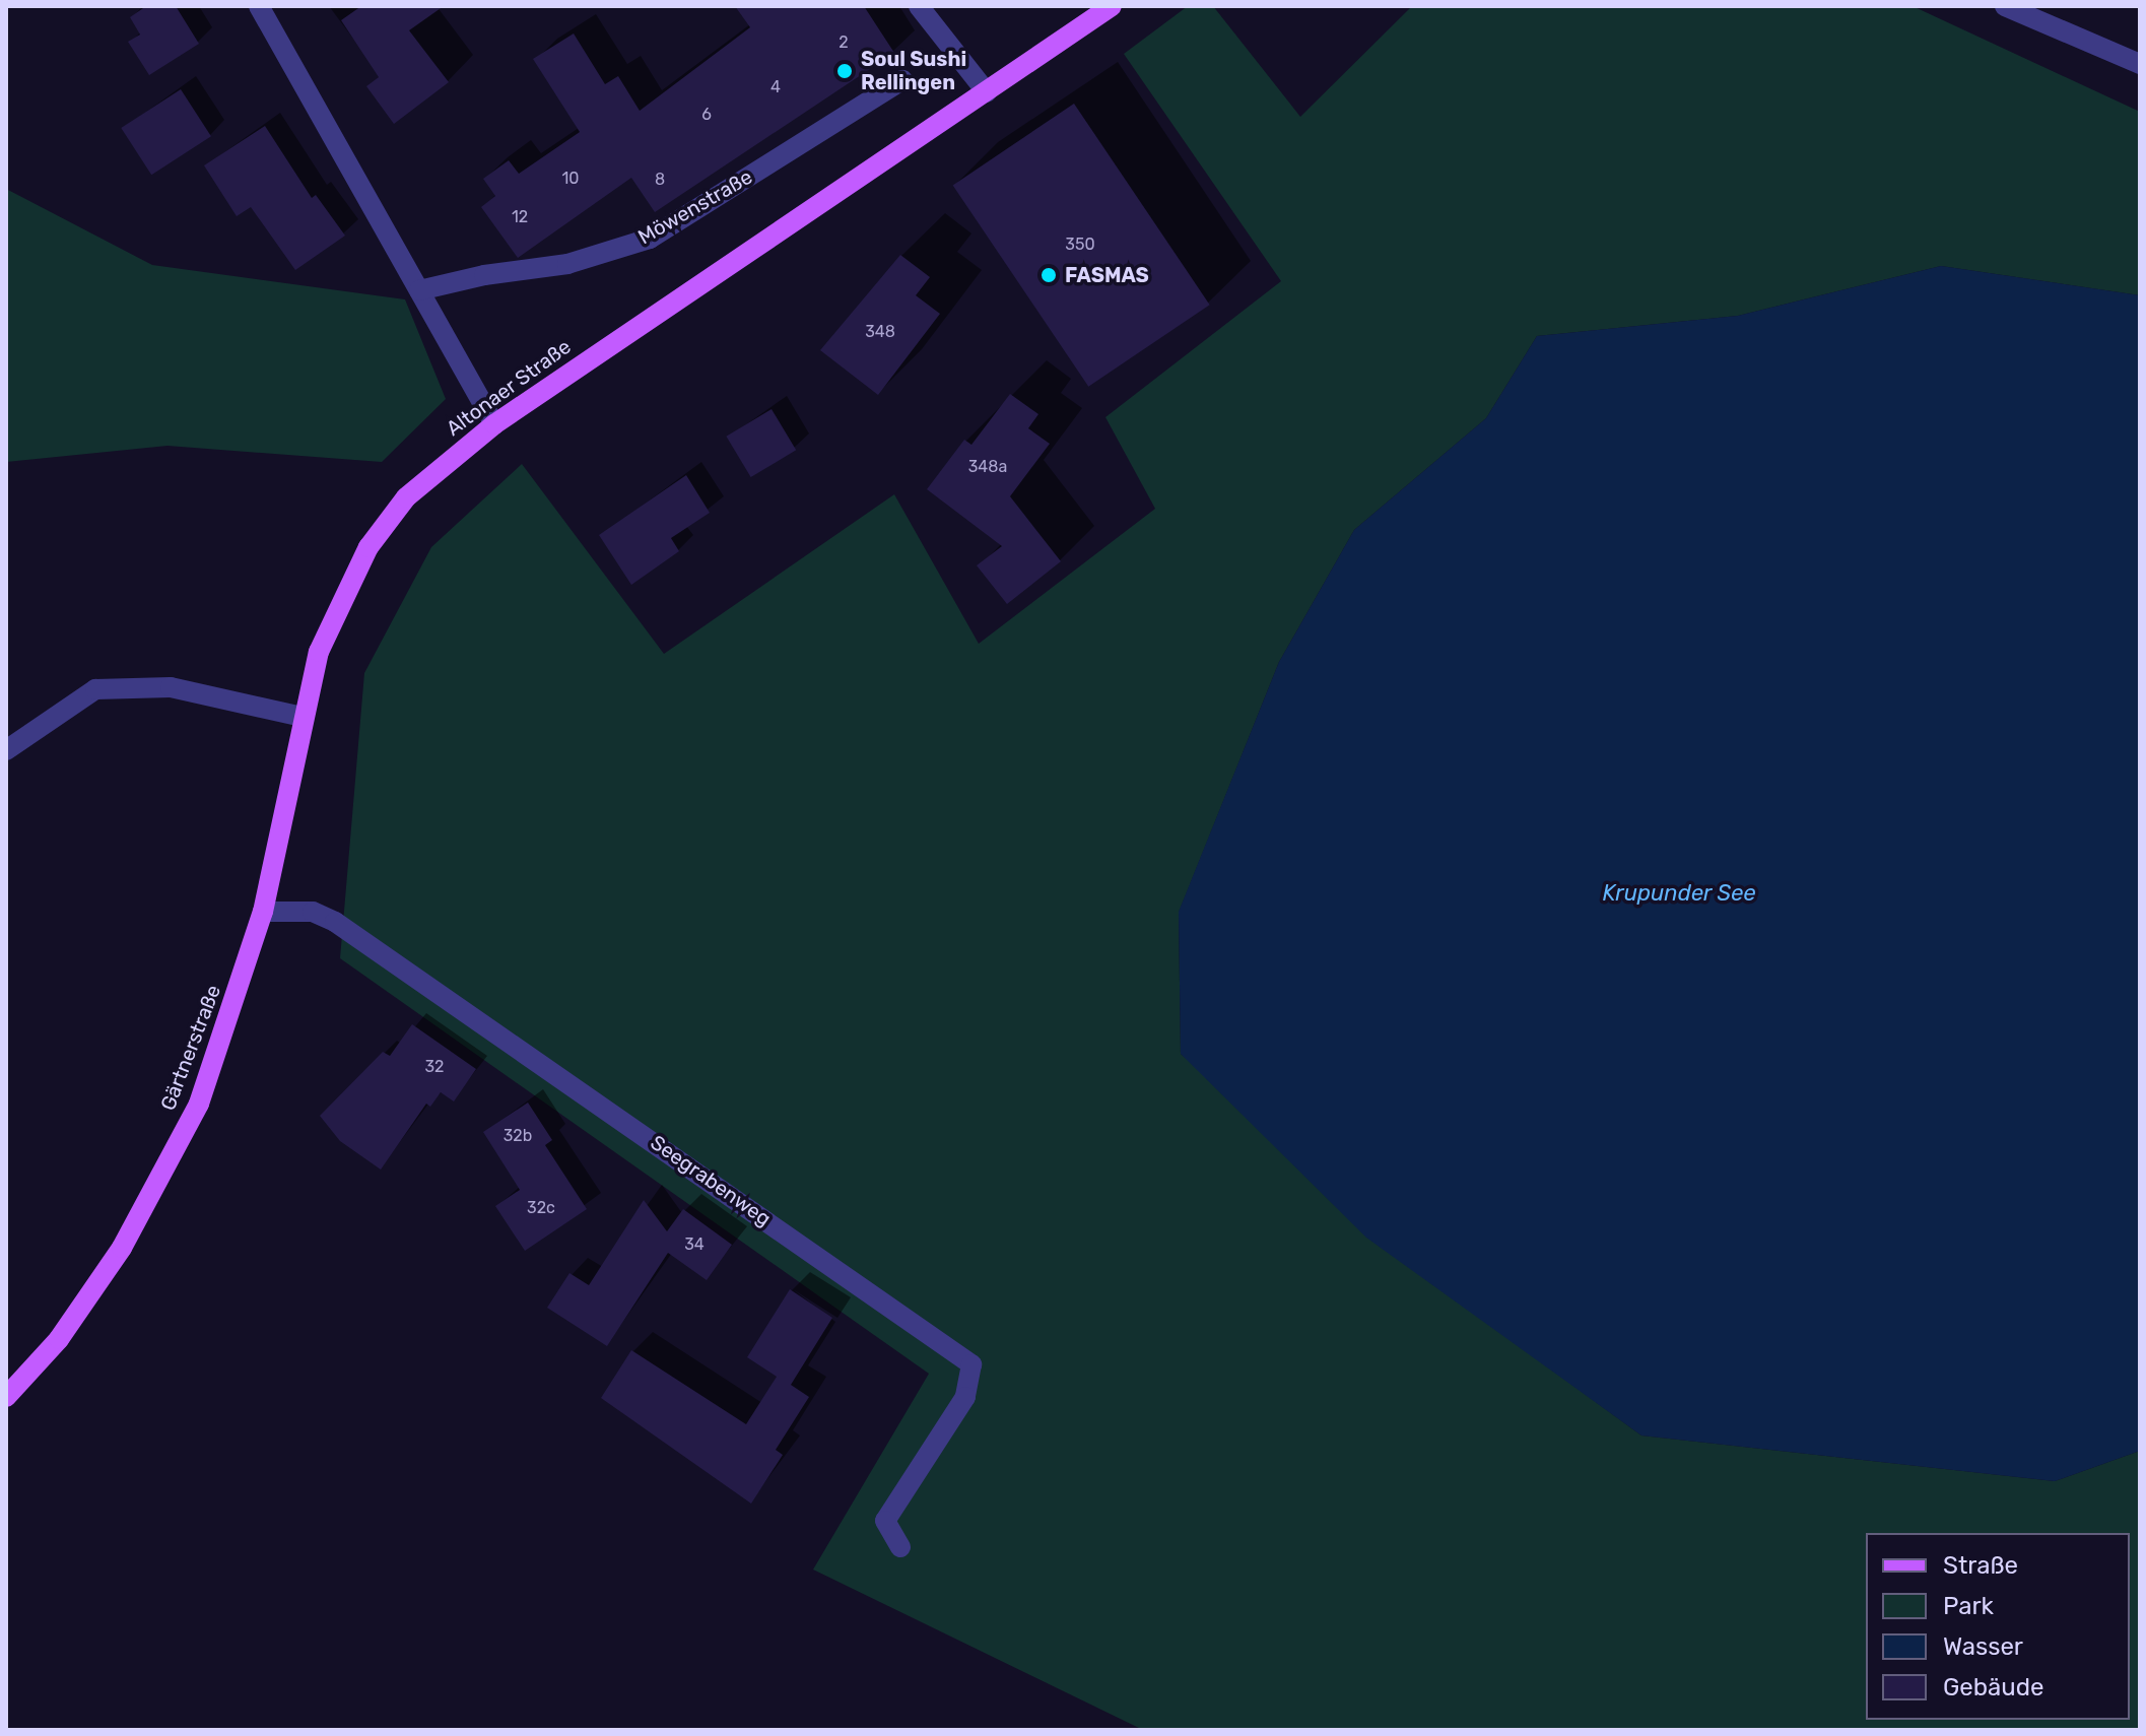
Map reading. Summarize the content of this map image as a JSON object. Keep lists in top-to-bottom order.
{
  "streets": {
    "main road": ["Altonaer Straße", "Gärtnerstraße"],
    "street": ["Möwenstraße", "Seegrabenweg"]
  },
  "crossings": [
    ["Altonaer Straße", "Gärtnerstraße"],
    ["Gärtnerstraße", "Seegrabenweg"]
  ],
  "water": ["Krupunder See"],
  "places": ["Soul Sushi Rellingen", "FASMAS"],
  "house_numbers": [
    "2",
    "4",
    "6",
    "10",
    "8",
    "12",
    "350",
    "348",
    "348a",
    "32",
    "32b",
    "32c",
    "34"
  ],
  "legend": [
    "Straße",
    "Park",
    "Wasser",
    "Gebäude"
  ]
}
